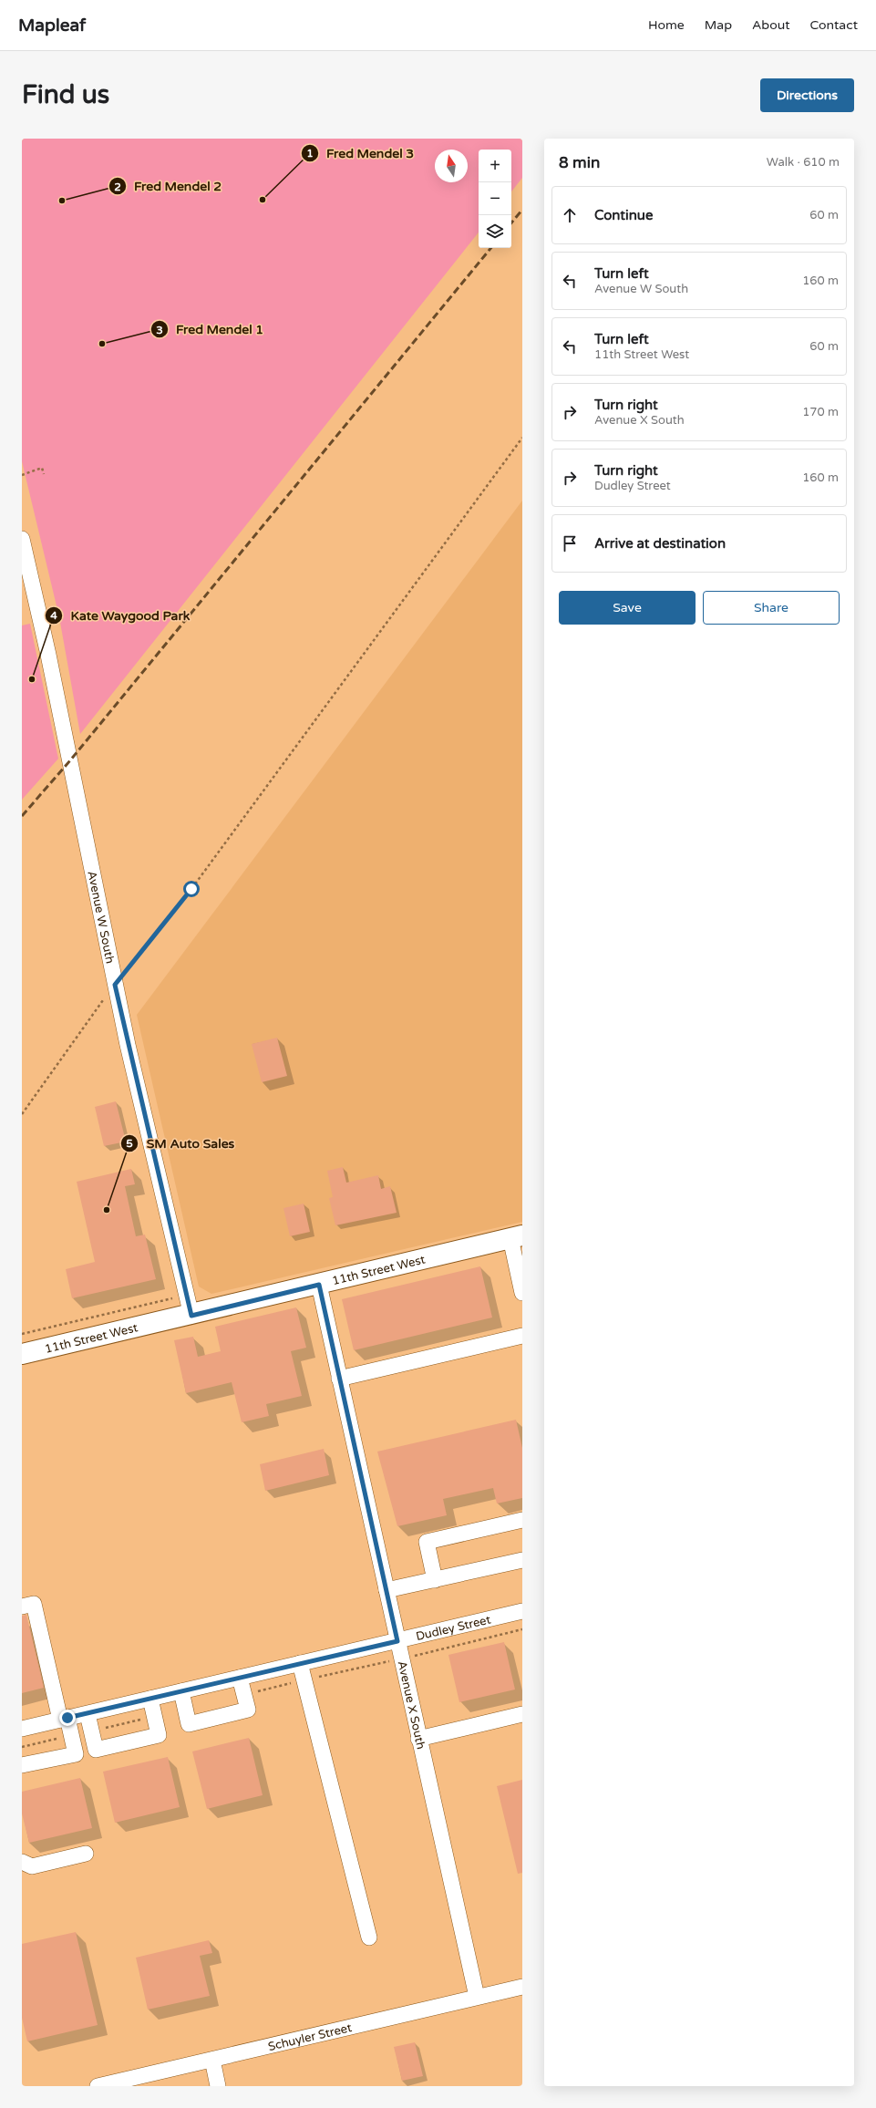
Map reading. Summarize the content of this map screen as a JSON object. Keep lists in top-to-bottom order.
{
  "streets": {
    "main road": ["11th Street West"],
    "street": [
      "Avenue W South",
      "Dudley Street",
      "Avenue X South",
      "Schuyler Street"
    ]
  },
  "crossings": [
    ["Avenue W South", "11th Street West"],
    ["11th Street West", "Avenue X South"],
    ["Dudley Street", "Avenue X South"],
    ["Avenue X South", "Schuyler Street"]
  ],
  "places": [
    "Fred Mendel 3",
    "Fred Mendel 2",
    "Fred Mendel 1",
    "Kate Waygood Park",
    "SM Auto Sales"
  ],
  "north": "top",
  "page": {
    "header": "Mapleaf",
    "nav": [
      "Home",
      "Map",
      "About",
      "Contact"
    ],
    "buttons": [
      "Directions",
      ["Save", "Share"]
    ],
    "title": "Find us",
    "heading": ["8 min", "Walk · 610 m"],
    "map_buttons": ["+", "−"],
    "list": [
      ["Continue", "60 m"],
      ["Turn left", "Avenue W South", "160 m"],
      ["Turn left", "11th Street West", "60 m"],
      ["Turn right", "Avenue X South", "170 m"],
      ["Turn right", "Dudley Street", "160 m"],
      "Arrive at destination"
    ]
  }
}
